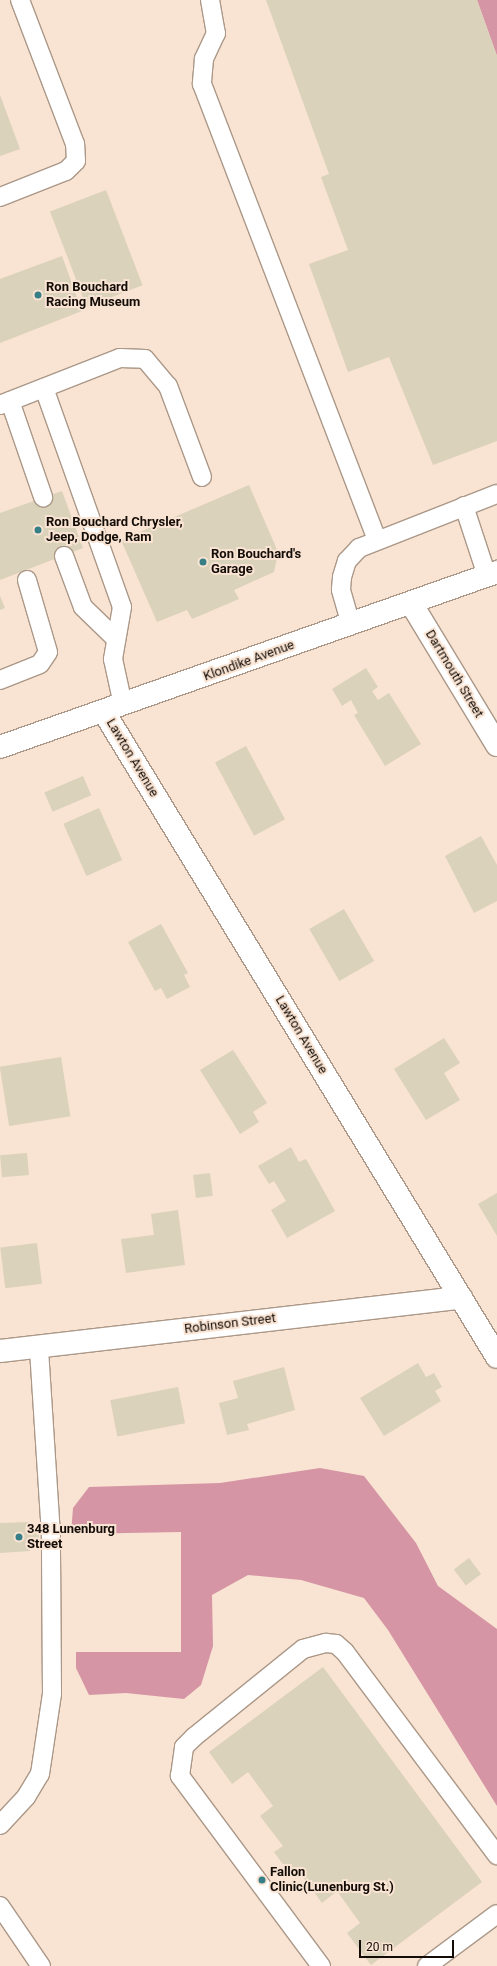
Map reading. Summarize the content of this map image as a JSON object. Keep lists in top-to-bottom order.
{
  "streets": {
    "street": [
      "Klondike Avenue",
      "Dartmouth Street",
      "Lawton Avenue",
      "Robinson Street"
    ]
  },
  "crossings": [
    ["Klondike Avenue", "Dartmouth Street"],
    ["Klondike Avenue", "Lawton Avenue"],
    ["Lawton Avenue", "Robinson Street"]
  ],
  "places": [
    "Ron Bouchard Racing Museum",
    "Ron Bouchard Chrysler, Jeep, Dodge, Ram",
    "Ron Bouchard's Garage",
    "348 Lunenburg Street",
    "Fallon Clinic(Lunenburg St.)"
  ],
  "scale_bar": "20 m"
}
